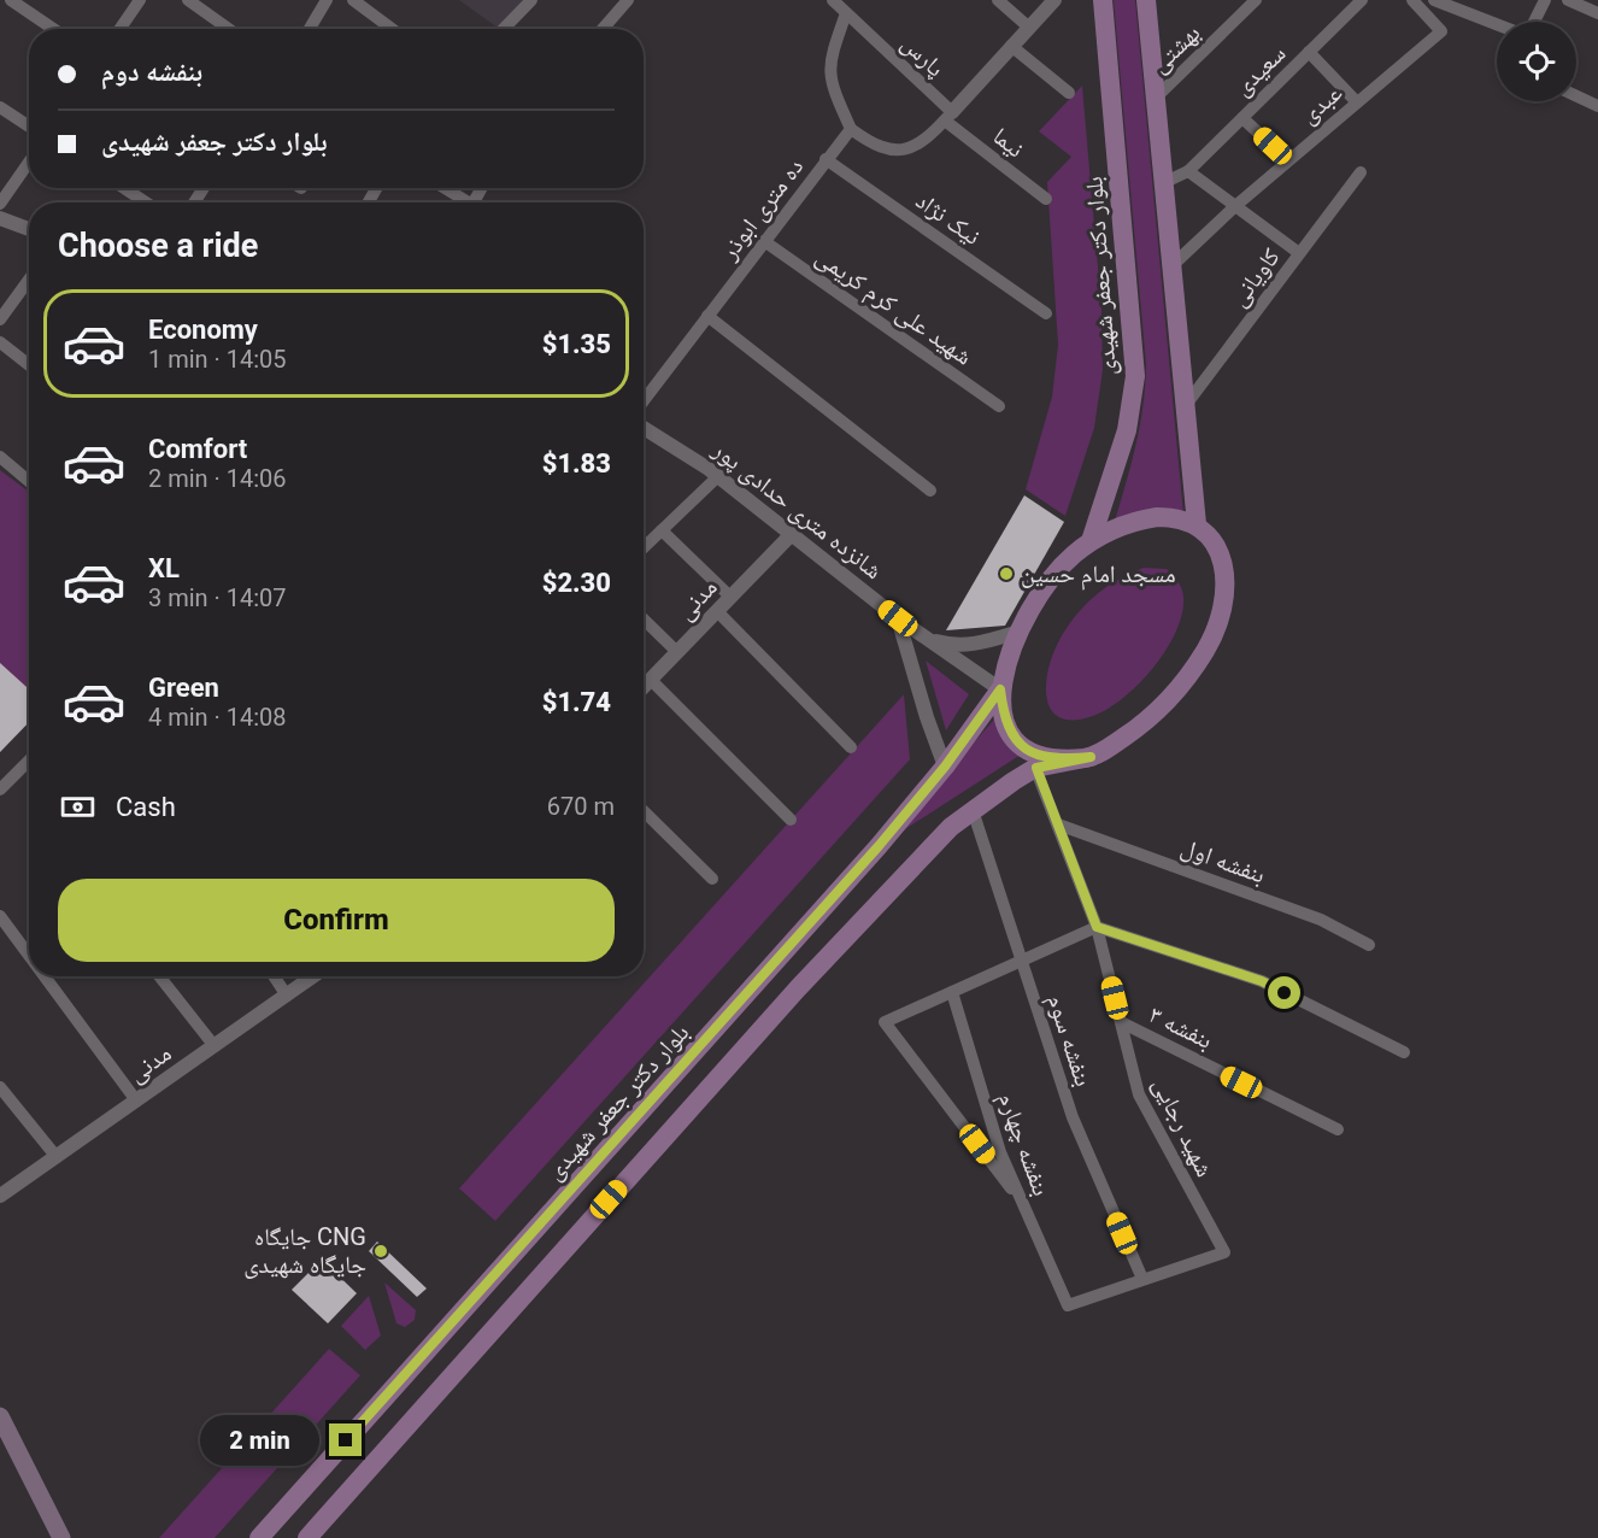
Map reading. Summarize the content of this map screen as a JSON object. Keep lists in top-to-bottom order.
{
  "streets": {
    "main road": ["بلوار دکتر جعفر شهیدی"],
    "street": [
      "بهشتی",
      "پارس",
      "سعیدی",
      "عبدی",
      "نیما",
      "ده متری ابوذر",
      "نیک نژاد",
      "کاویانی",
      "شهید علی کرم کریمی",
      "شانزده متری حدادی پور",
      "مدنی",
      "بنفشه اول",
      "بنفشه ۳",
      "بنفشه سوم",
      "شهید رجایی",
      "بنفشه چهارم"
    ]
  },
  "crossings": [
    ["پارس", "نیما"],
    ["ده متری ابوذر", "نیک نژاد"],
    ["ده متری ابوذر", "شهید علی کرم کریمی"],
    ["بلوار دکتر جعفر شهیدی", "شانزده متری حدادی پور"],
    ["شانزده متری حدادی پور", "مدنی"],
    ["بنفشه اول", "شهید رجایی"],
    ["بنفشه ۳", "شهید رجایی"],
    ["بنفشه سوم", "شهید رجایی"],
    ["بنفشه سوم", "بنفشه چهارم"],
    ["شهید رجایی", "بنفشه چهارم"]
  ],
  "places": ["مسجد امام حسین", "جایگاه CNG جایگاه شهیدی"],
  "page": {
    "banner": ["بنفشه دوم", "بلوار دکتر جعفر شهیدی"],
    "heading": "Choose a ride",
    "list": [
      {
        "name": "Economy",
        "note": "1 min · 14:05",
        "value": "$1.35"
      },
      {
        "name": "Comfort",
        "note": "2 min · 14:06",
        "value": "$1.83"
      },
      {
        "name": "XL",
        "note": "3 min · 14:07",
        "value": "$2.30"
      },
      {
        "name": "Green",
        "note": "4 min · 14:08",
        "value": "$1.74"
      }
    ],
    "pay": ["Cash", "670 m"],
    "buttons": "Confirm",
    "bubble": "2 min"
  }
}
